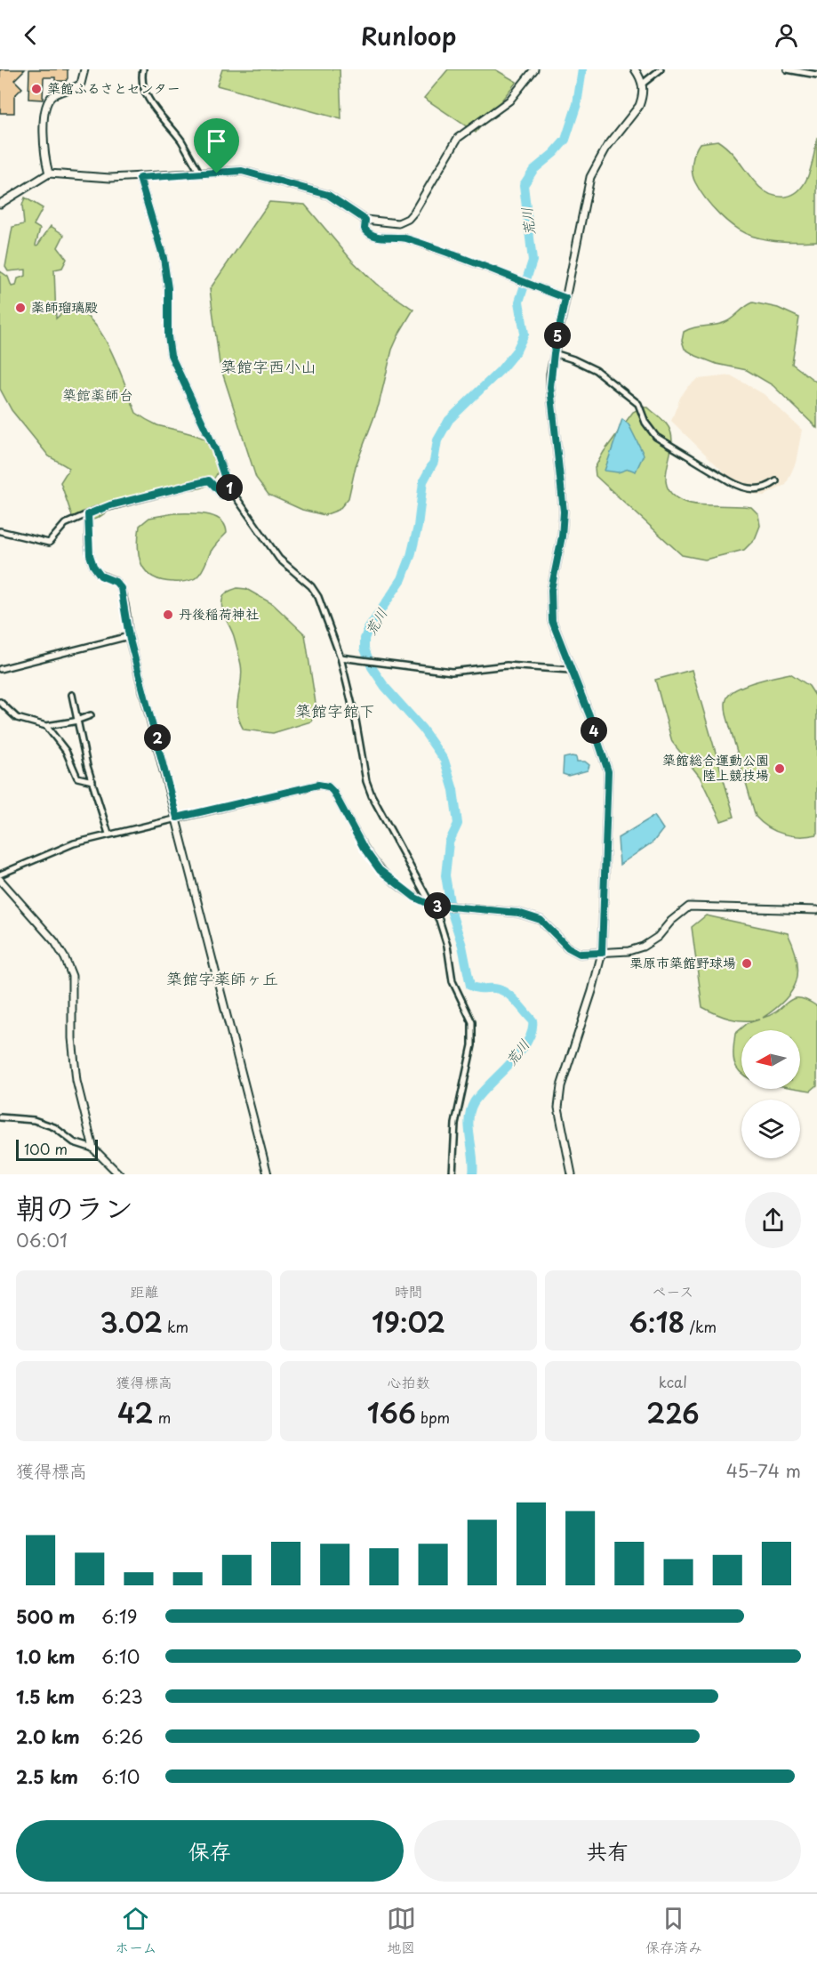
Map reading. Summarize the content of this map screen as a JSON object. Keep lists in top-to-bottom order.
{
  "districts": [
    "築館字西小山",
    "築館薬師台",
    "築館字館下",
    "築館字薬師ヶ丘"
  ],
  "water": ["荒川"],
  "places": [
    "築館ふるさとセンター",
    "薬師瑠璃殿",
    "丹後稲荷神社",
    "築館総合運動公園 陸上競技場",
    "栗原市築館野球場"
  ],
  "scale_bar": "100 m",
  "north": "left",
  "page": {
    "header": "Runloop",
    "pins": [
      "5",
      "1",
      "4",
      "2",
      "3"
    ],
    "scale": "100 m",
    "heading": ["朝のラン", "06:01"],
    "stats": [
      ["距離", "3.02 km"],
      ["時間", "19:02"],
      ["ペース", "6:18 /km"],
      ["獲得標高", "42 m"],
      ["心拍数", "166 bpm"],
      ["kcal", "226"]
    ],
    "chart": ["獲得標高", "45–74 m"],
    "list": [
      {
        "name": "500 m",
        "note": "6:19"
      },
      {
        "name": "1.0 km",
        "note": "6:10"
      },
      {
        "name": "1.5 km",
        "note": "6:23"
      },
      {
        "name": "2.0 km",
        "note": "6:26"
      },
      {
        "name": "2.5 km",
        "note": "6:10"
      }
    ],
    "buttons": ["保存", "共有"],
    "tabs": ["ホーム", "地図", "保存済み"]
  }
}
